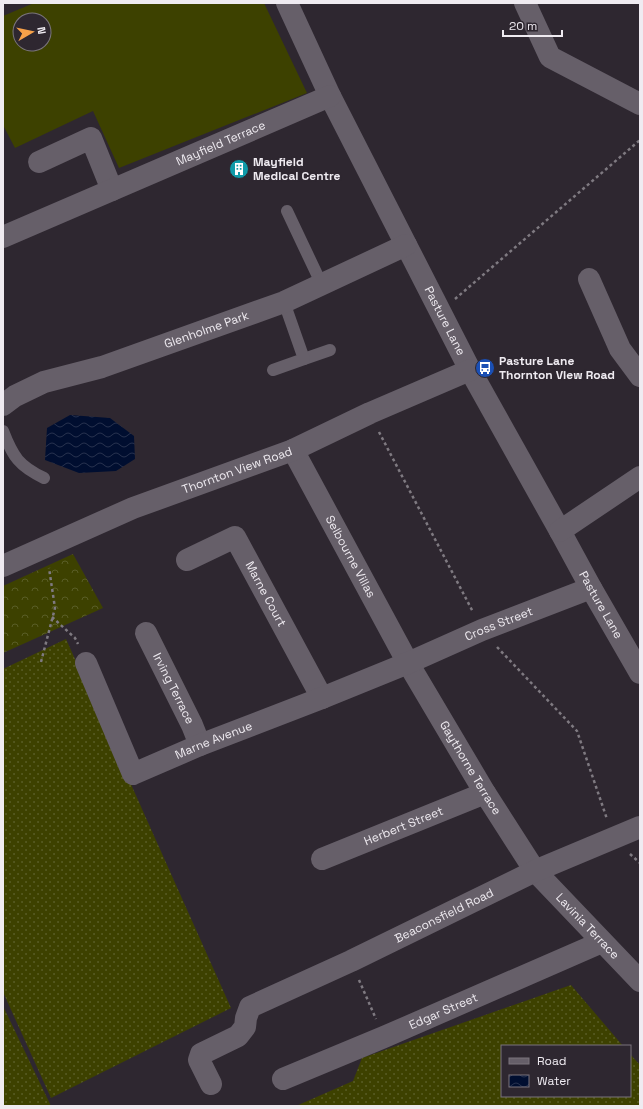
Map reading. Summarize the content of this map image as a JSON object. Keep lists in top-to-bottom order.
{
  "streets": {
    "street": [
      "Mayfield Terrace",
      "Pasture Lane",
      "Glenholme Park",
      "Thornton View Road",
      "Selbourne Villas",
      "Marne Court",
      "Cross Street",
      "Irving Terrace",
      "Marne Avenue",
      "Gaythorne Terrace",
      "Herbert Street",
      "Beaconsfield Road",
      "Lavinia Terrace",
      "Edgar Street"
    ]
  },
  "crossings": [
    ["Mayfield Terrace", "Pasture Lane"],
    ["Pasture Lane", "Glenholme Park"],
    ["Pasture Lane", "Thornton View Road"],
    ["Pasture Lane", "Cross Street"],
    ["Thornton View Road", "Selbourne Villas"],
    ["Selbourne Villas", "Cross Street"],
    ["Selbourne Villas", "Marne Avenue"],
    ["Selbourne Villas", "Gaythorne Terrace"],
    ["Marne Court", "Marne Avenue"],
    ["Cross Street", "Marne Avenue"],
    ["Cross Street", "Gaythorne Terrace"],
    ["Irving Terrace", "Marne Avenue"],
    ["Marne Avenue", "Gaythorne Terrace"],
    ["Gaythorne Terrace", "Herbert Street"],
    ["Gaythorne Terrace", "Beaconsfield Road"],
    ["Gaythorne Terrace", "Lavinia Terrace"],
    ["Beaconsfield Road", "Lavinia Terrace"],
    ["Lavinia Terrace", "Edgar Street"]
  ],
  "places": {
    "building": ["Mayfield Medical Centre"],
    "bus stop": ["Pasture Lane Thornton View Road"]
  },
  "legend": ["Road", "Water"],
  "scale_bar": "20 m",
  "north": "right"
}
